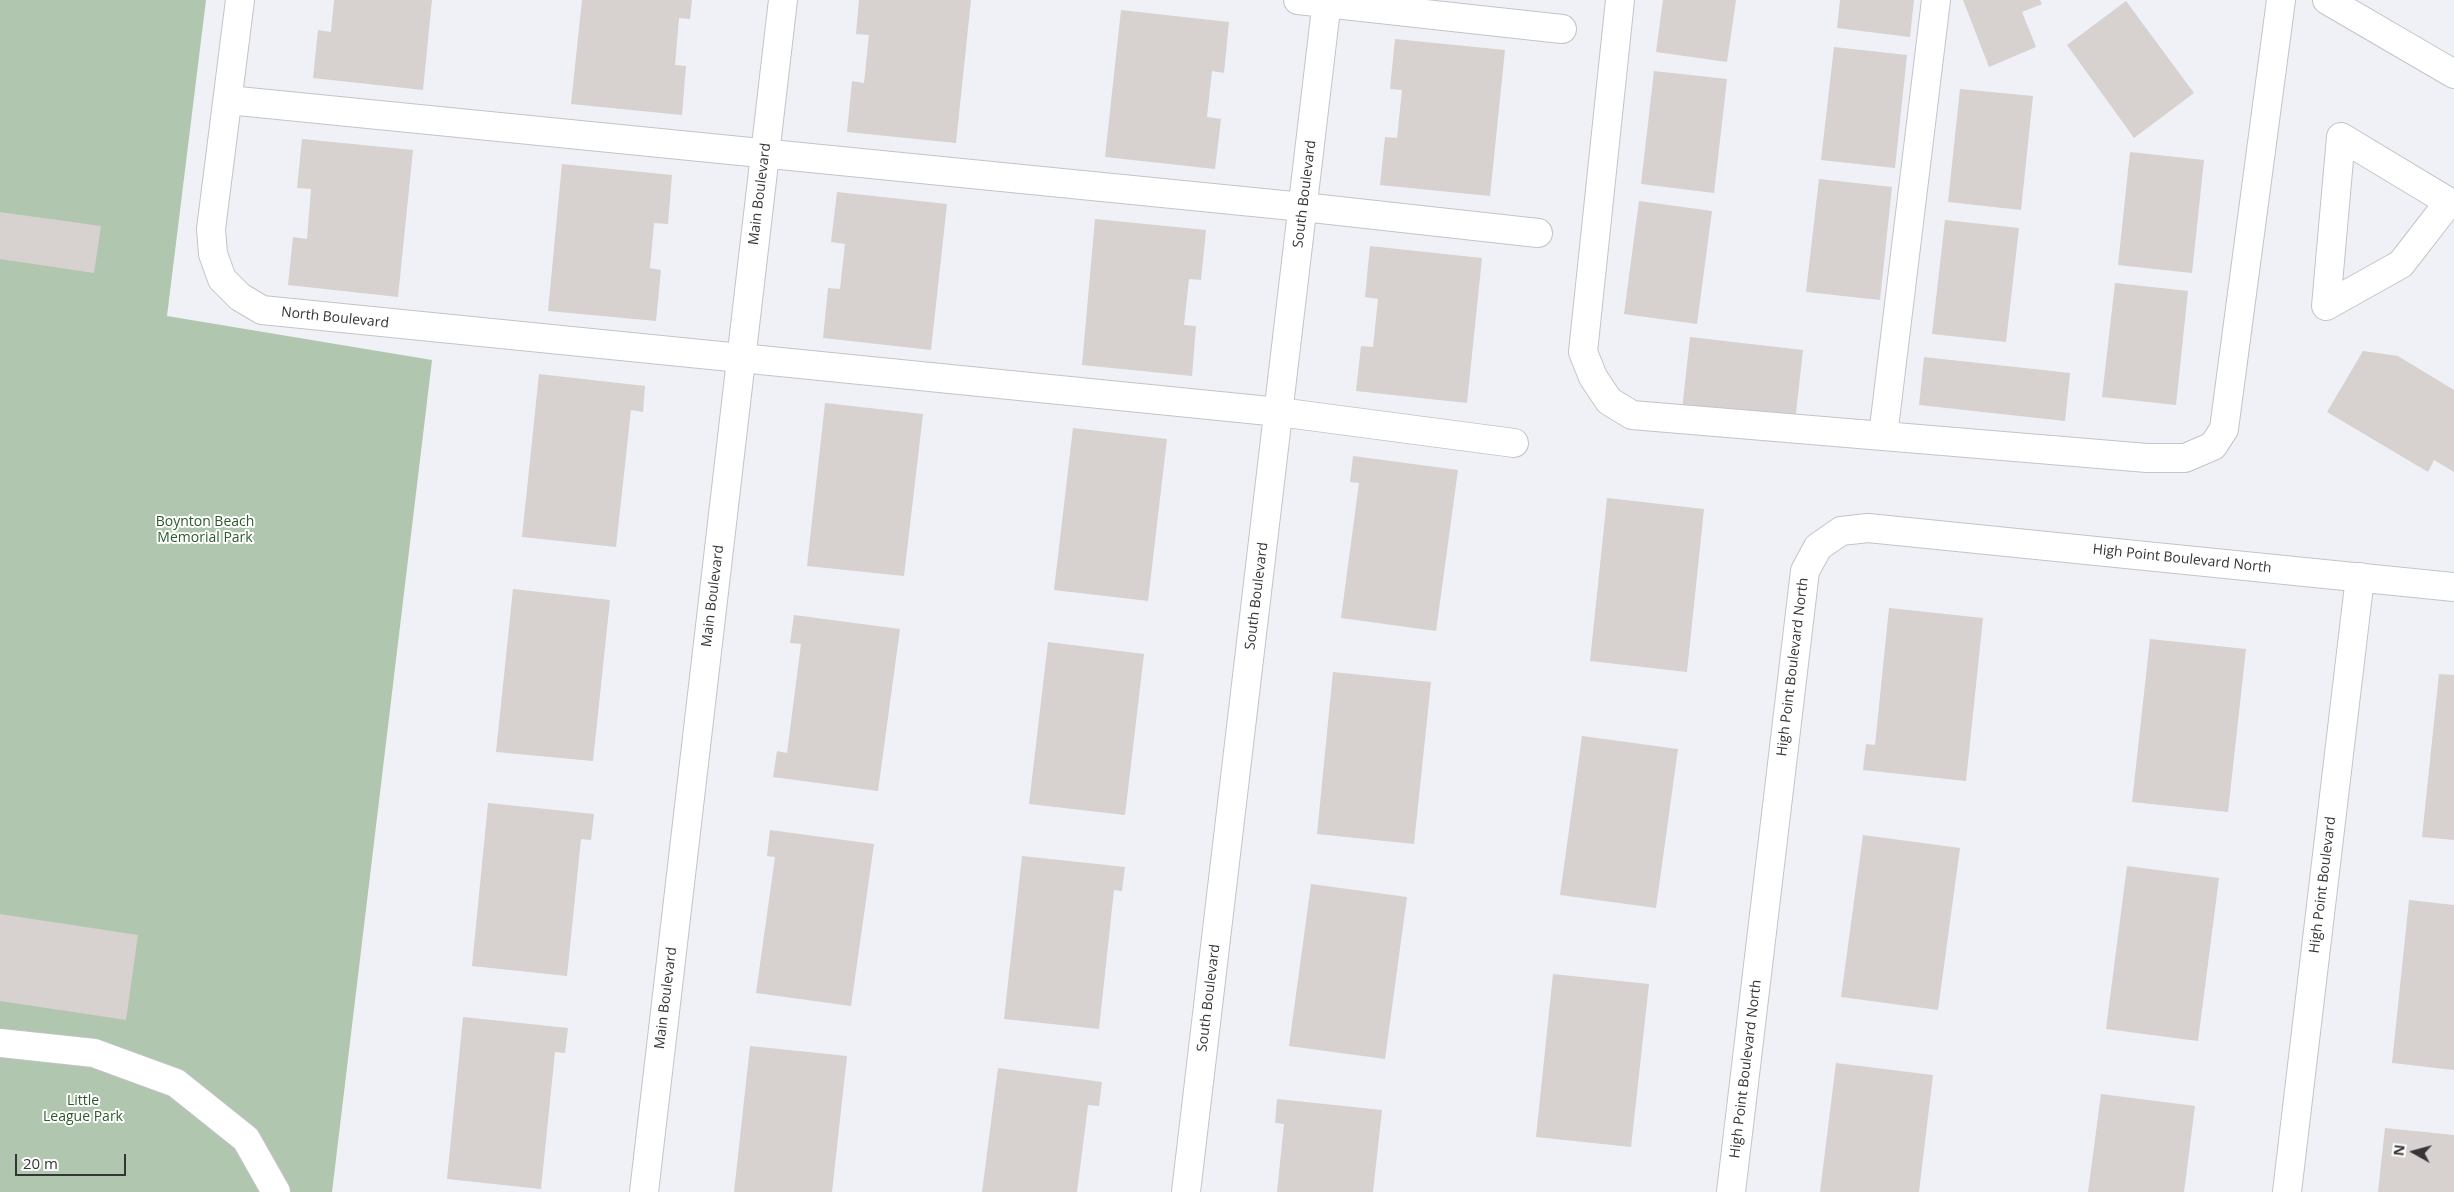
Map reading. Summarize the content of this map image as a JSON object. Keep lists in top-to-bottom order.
{
  "streets": {
    "street": [
      "Main Boulevard",
      "South Boulevard",
      "North Boulevard",
      "High Point Boulevard North",
      "High Point Boulevard"
    ]
  },
  "crossings": [
    ["Main Boulevard", "North Boulevard"],
    ["South Boulevard", "North Boulevard"],
    ["High Point Boulevard North", "High Point Boulevard"]
  ],
  "parks": ["Boynton Beach Memorial Park", "Little League Park"],
  "scale_bar": "20 m",
  "north": "left"
}
